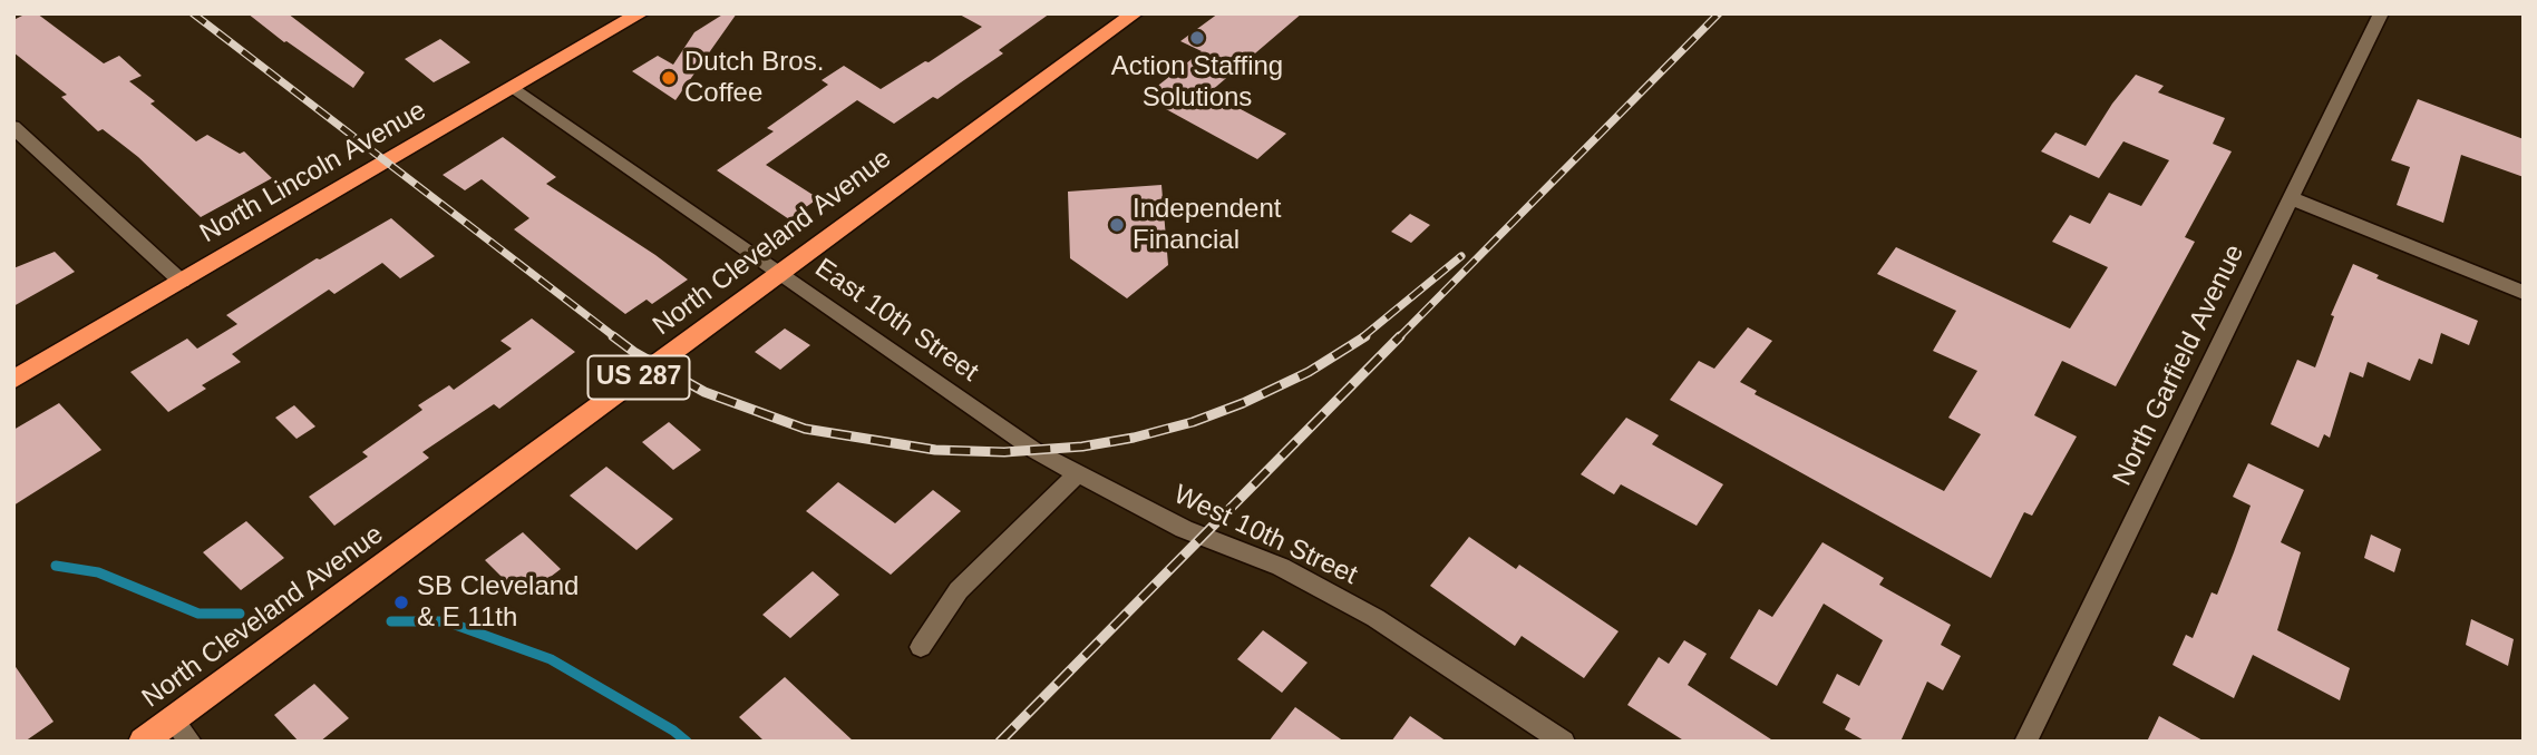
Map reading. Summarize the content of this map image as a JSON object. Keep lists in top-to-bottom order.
{
  "streets": {
    "highway": ["North Lincoln Avenue", "North Cleveland Avenue", "US 287"],
    "street": ["East 10th Street", "North Garfield Avenue", "West 10th Street"]
  },
  "crossings": [
    ["North Lincoln Avenue", "East 10th Street"],
    ["North Cleveland Avenue", "East 10th Street"],
    ["East 10th Street", "West 10th Street"]
  ],
  "places": [
    "Action Staffing Solutions",
    "Dutch Bros. Coffee",
    "Independent Financial",
    "SB Cleveland & E 11th"
  ]
}
